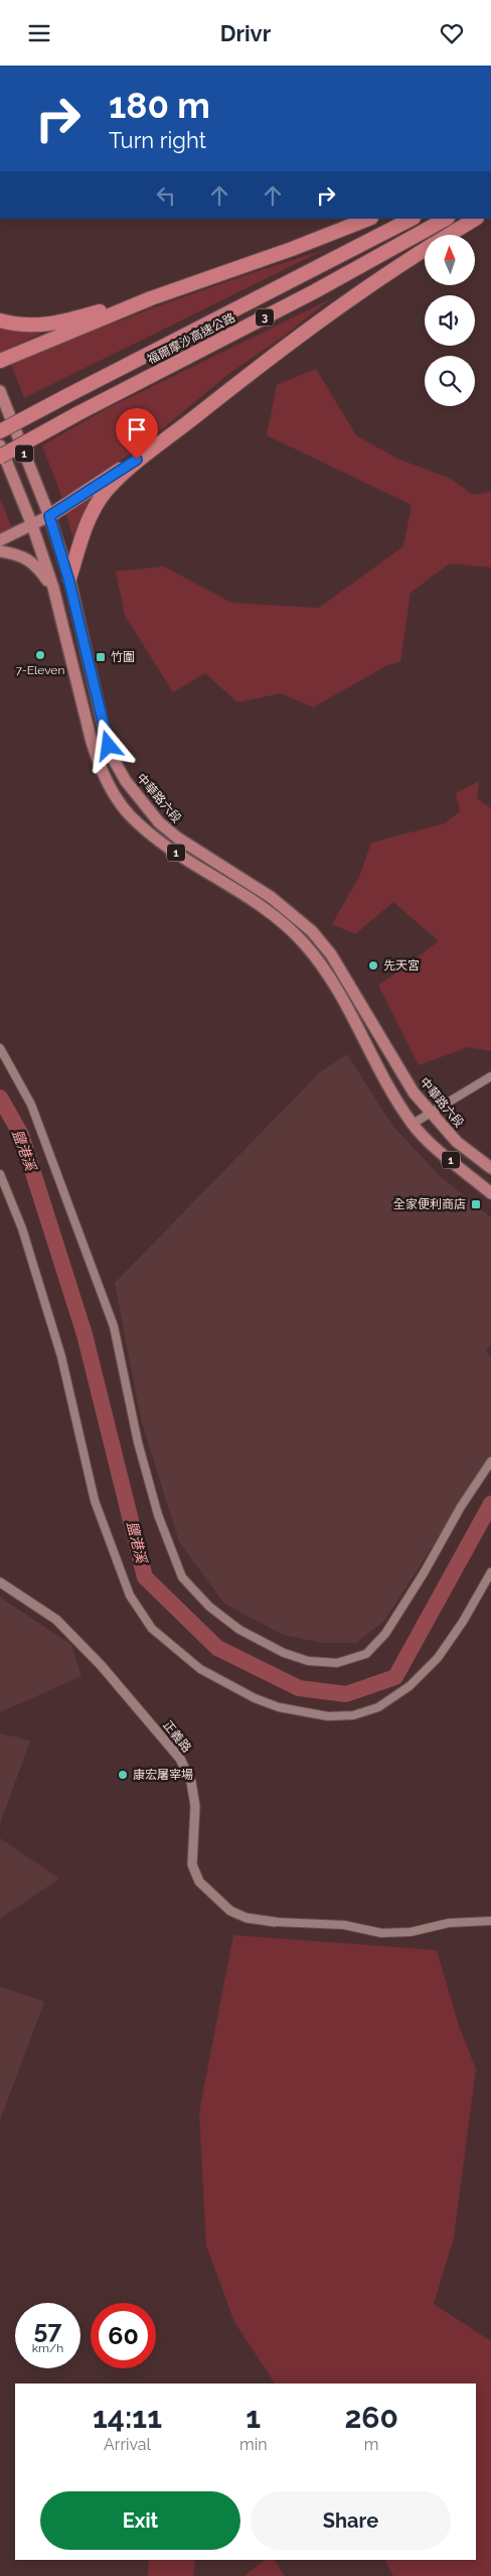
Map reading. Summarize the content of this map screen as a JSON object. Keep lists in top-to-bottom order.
{
  "streets": {
    "highway": ["3", "福爾摩沙高速公路"],
    "main road": ["1", "中華路六段"],
    "street": ["正義路"]
  },
  "water": ["鹽港溪"],
  "places": {
    "other": ["7-Eleven", "先天宮", "康宏屠宰場"],
    "transit": ["竹圍", "全家便利商店"]
  },
  "north": "top",
  "page": {
    "header": "Drivr",
    "turn": ["180 m", "Turn right"],
    "speed": "57 km/h",
    "limit": "60",
    "eta": [
      "14:11",
      "Arrival",
      "1",
      "min",
      "260",
      "m"
    ],
    "buttons": ["Exit", "Share"]
  }
}
